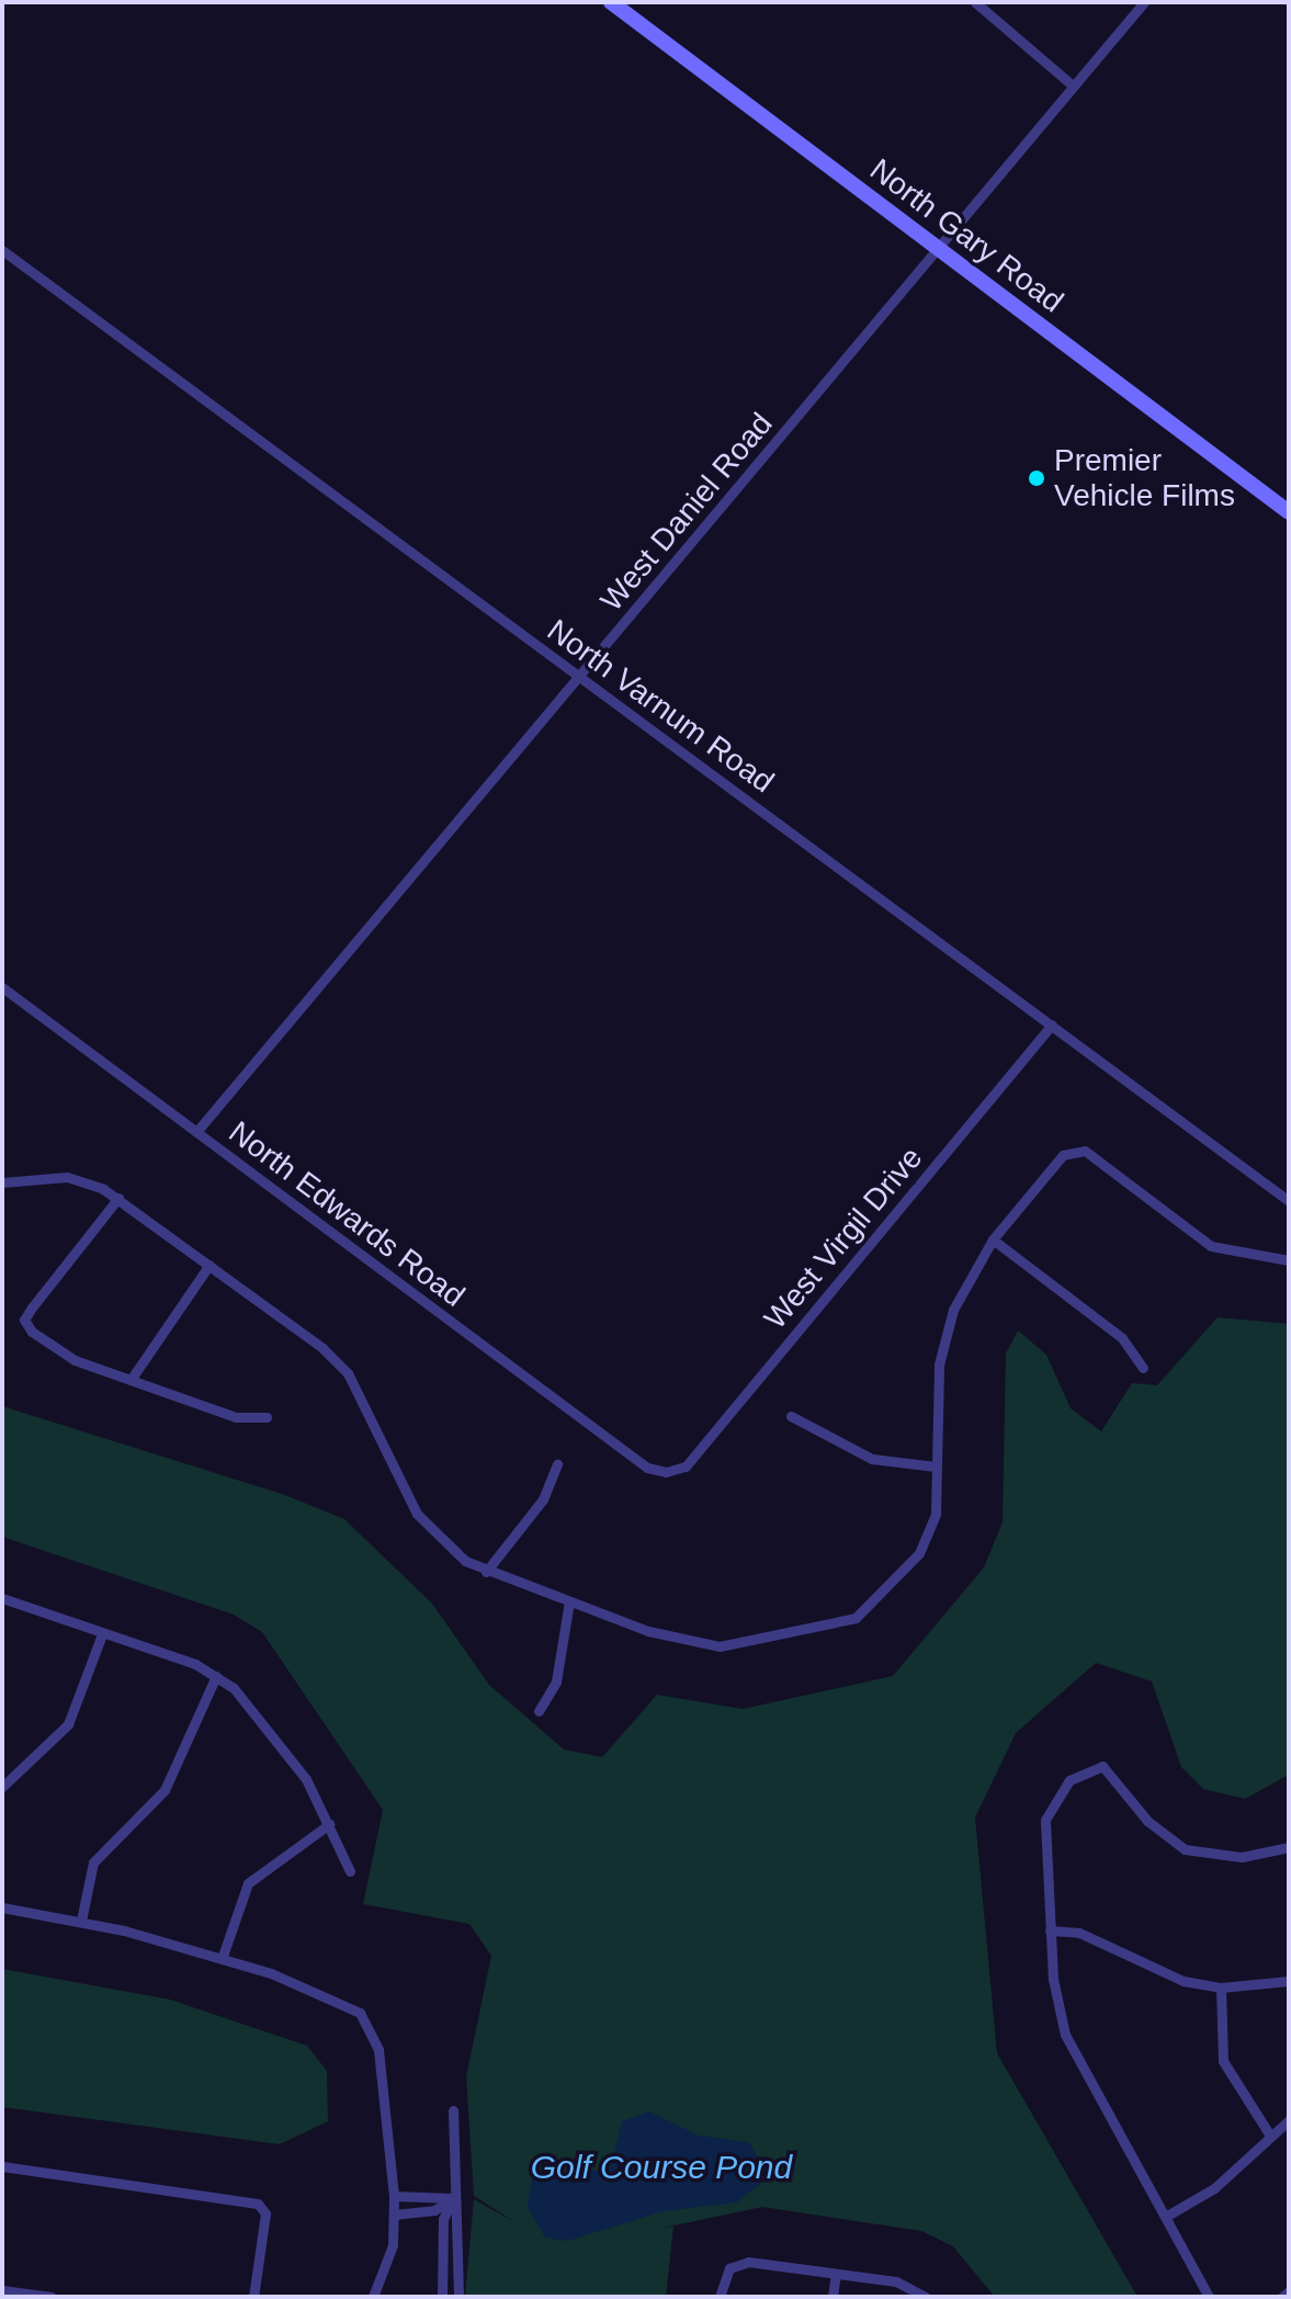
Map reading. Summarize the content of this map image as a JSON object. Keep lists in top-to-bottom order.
{
  "streets": {
    "street": [
      "North Gary Road",
      "West Daniel Road",
      "North Varnum Road",
      "North Edwards Road",
      "West Virgil Drive"
    ]
  },
  "crossings": [
    ["North Gary Road", "West Daniel Road"],
    ["West Daniel Road", "North Varnum Road"],
    ["West Daniel Road", "North Edwards Road"],
    ["North Varnum Road", "West Virgil Drive"],
    ["North Edwards Road", "West Virgil Drive"]
  ],
  "water": ["Golf Course Pond"],
  "places": ["Premier Vehicle Films"]
}
